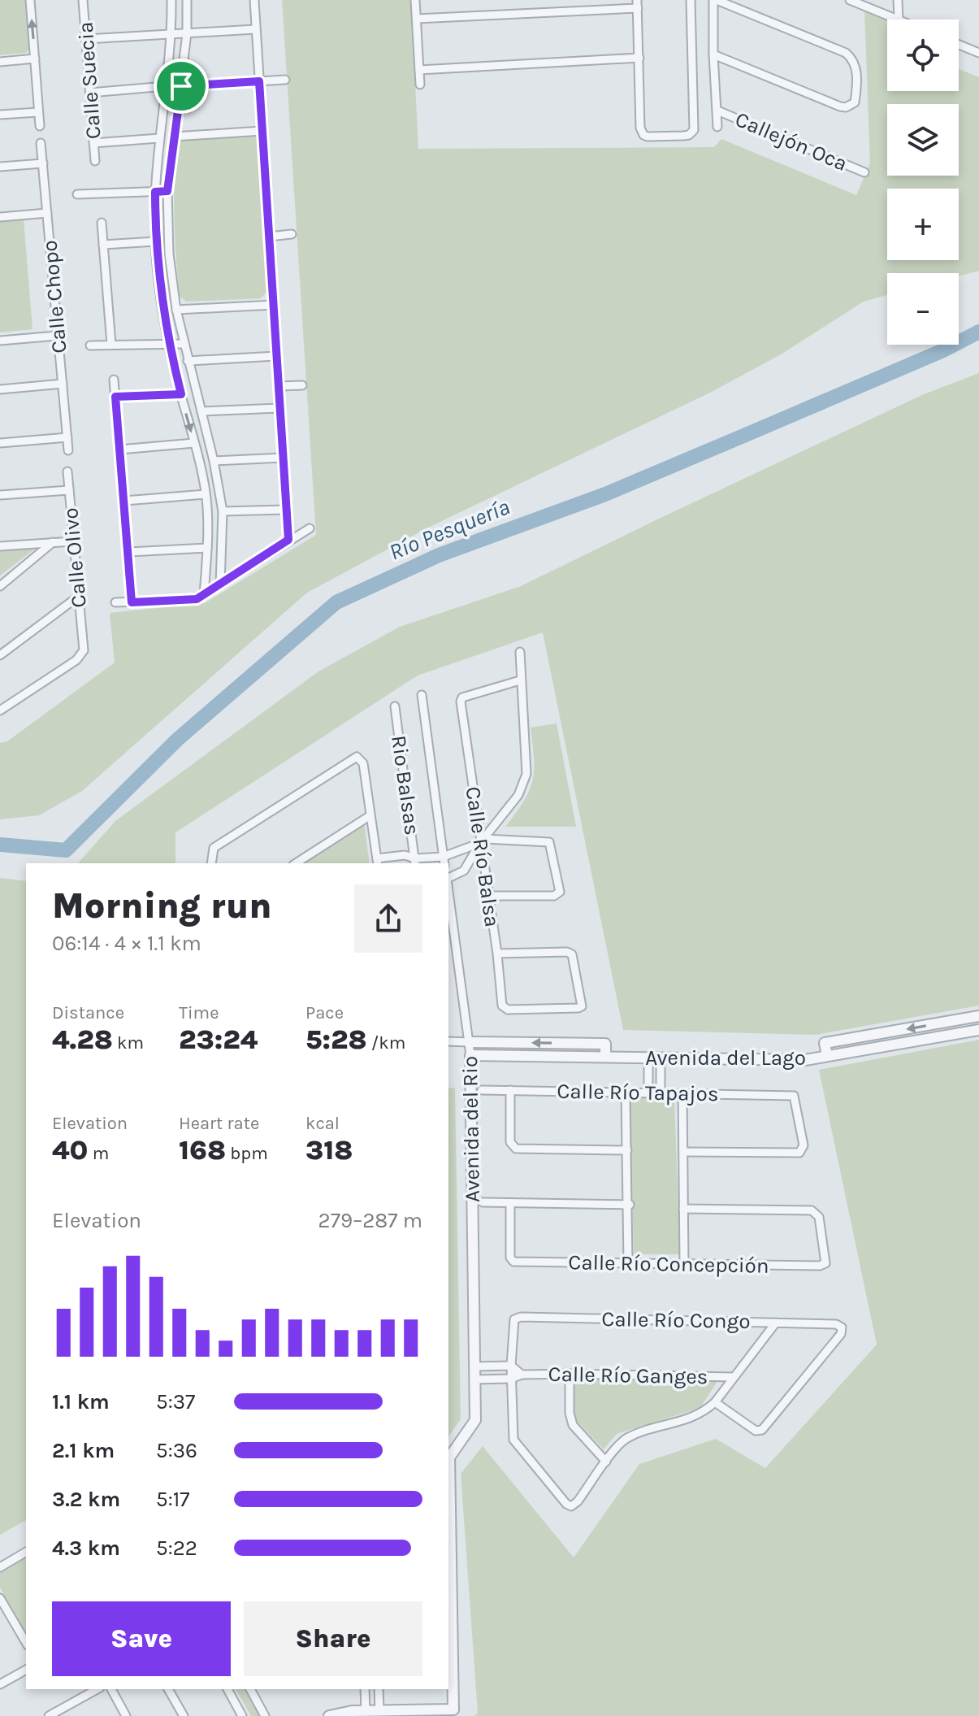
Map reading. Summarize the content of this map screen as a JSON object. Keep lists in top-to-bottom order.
{
  "streets": {
    "street": [
      "Calle Suecia",
      "Callejón Oca",
      "Calle Chopo",
      "Calle Olivo",
      "Rio Balsas",
      "Calle Río Balsa",
      "Avenida del Lago",
      "Calle Río Tapajos",
      "Avenida del Rio",
      "Calle Río Concepción",
      "Calle Río Congo",
      "Calle Río Ganges"
    ]
  },
  "crossings": [
    ["Avenida del Lago", "Avenida del Rio"],
    ["Avenida del Rio", "Calle Río Ganges"],
    ["Calle Río Congo", "Calle Río Ganges"]
  ],
  "water": ["Río Pesquería"],
  "page": {
    "map_buttons": ["+", "−"],
    "heading": ["Morning run", "06:14 · 4 × 1.1 km"],
    "stats": [
      ["Distance", "4.28 km"],
      ["Time", "23:24"],
      ["Pace", "5:28 /km"],
      ["Elevation", "40 m"],
      ["Heart rate", "168 bpm"],
      ["kcal", "318"]
    ],
    "chart": ["Elevation", "279–287 m"],
    "list": [
      {
        "name": "1.1 km",
        "note": "5:37"
      },
      {
        "name": "2.1 km",
        "note": "5:36"
      },
      {
        "name": "3.2 km",
        "note": "5:17"
      },
      {
        "name": "4.3 km",
        "note": "5:22"
      }
    ],
    "buttons": ["Save", "Share"]
  }
}
